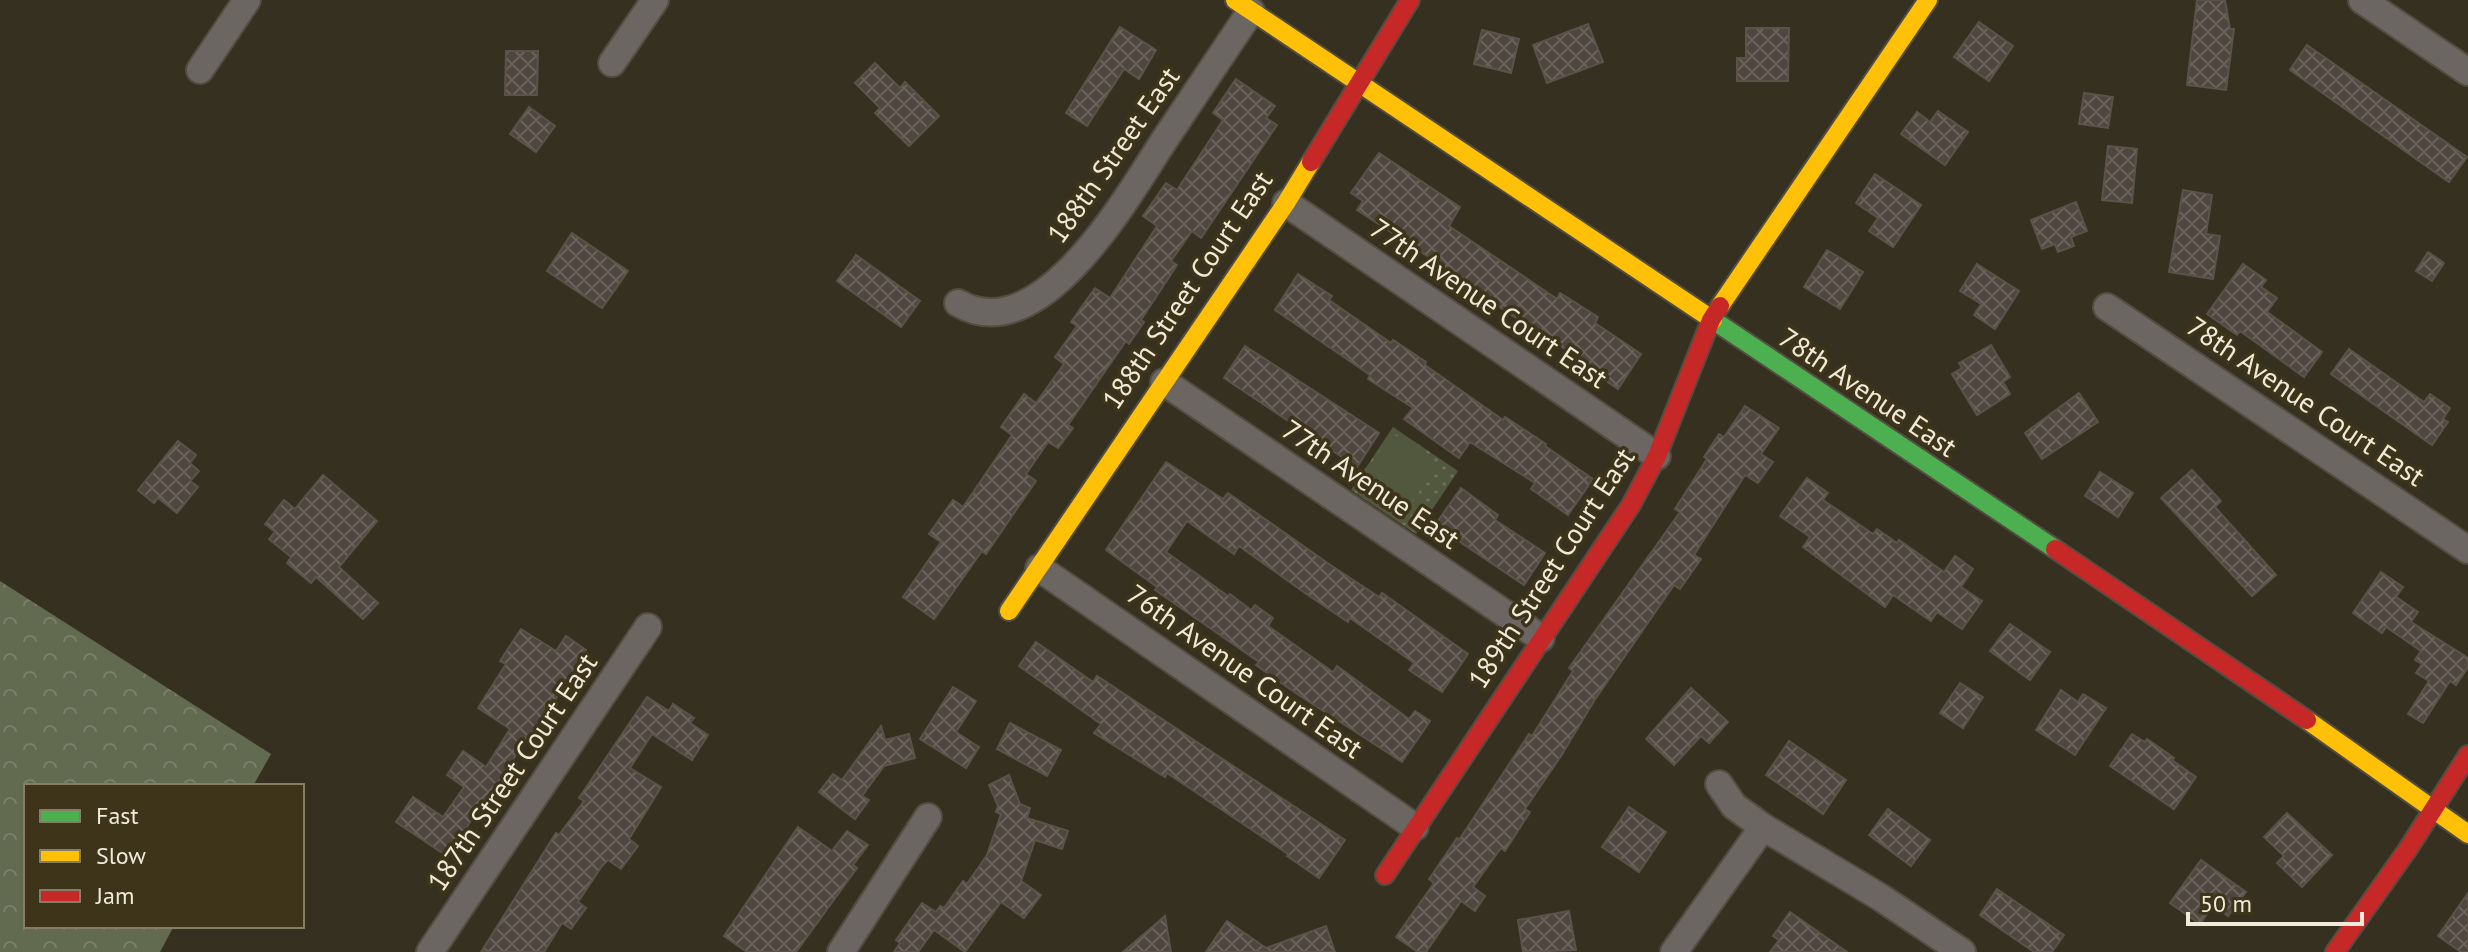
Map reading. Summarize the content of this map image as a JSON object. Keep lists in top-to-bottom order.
{
  "streets": {
    "street": [
      "188th Street East",
      "188th Street Court East",
      "77th Avenue Court East",
      "78th Avenue East",
      "78th Avenue Court East",
      "77th Avenue East",
      "189th Street Court East",
      "76th Avenue Court East",
      "187th Street Court East"
    ]
  },
  "crossings": [
    ["188th Street East", "78th Avenue East"],
    ["188th Street Court East", "77th Avenue Court East"],
    ["188th Street Court East", "78th Avenue East"],
    ["188th Street Court East", "77th Avenue East"],
    ["188th Street Court East", "76th Avenue Court East"],
    ["77th Avenue Court East", "189th Street Court East"],
    ["78th Avenue East", "189th Street Court East"],
    ["77th Avenue East", "189th Street Court East"],
    ["189th Street Court East", "76th Avenue Court East"]
  ],
  "legend": ["Fast", "Slow", "Jam"],
  "scale_bar": "50 m"
}
